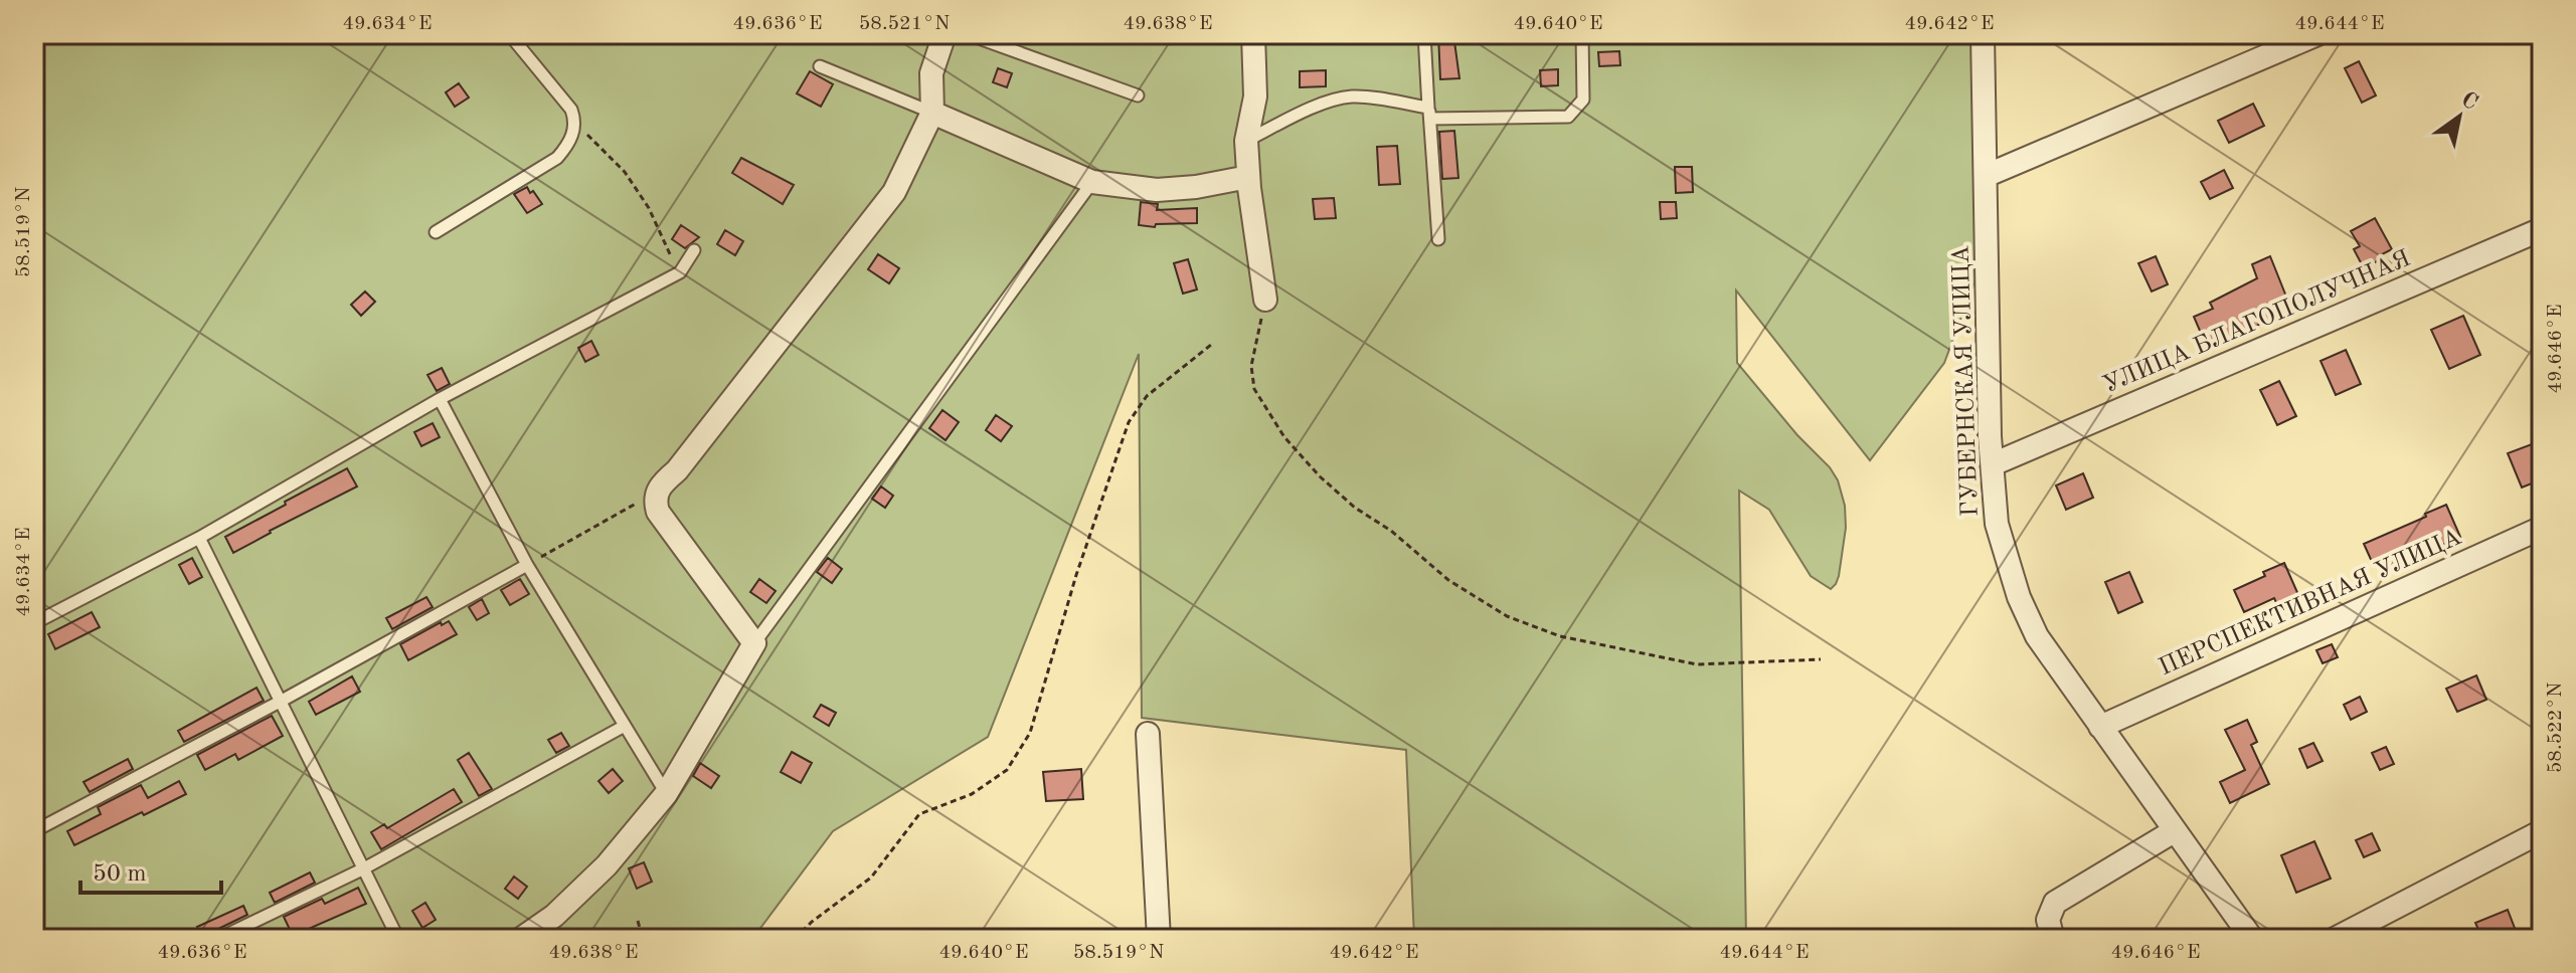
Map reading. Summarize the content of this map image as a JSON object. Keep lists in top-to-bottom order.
{
  "streets": {
    "street": ["УЛИЦА БЛАГОПОЛУЧНАЯ", "ГУБЕРНСКАЯ УЛИЦА", "ПЕРСПЕКТИВНАЯ УЛИЦА"]
  },
  "crossings": [
    ["УЛИЦА БЛАГОПОЛУЧНАЯ", "ГУБЕРНСКАЯ УЛИЦА"],
    ["ГУБЕРНСКАЯ УЛИЦА", "ПЕРСПЕКТИВНАЯ УЛИЦА"]
  ],
  "scale_bar": "50 m",
  "north": "top right",
  "coordinates": [
    "49.634°E",
    "49.636°E",
    "58.521°N",
    "49.638°E",
    "49.640°E",
    "49.642°E",
    "49.644°E",
    "58.519°N",
    "49.646°E",
    "58.522°N"
  ]
}
